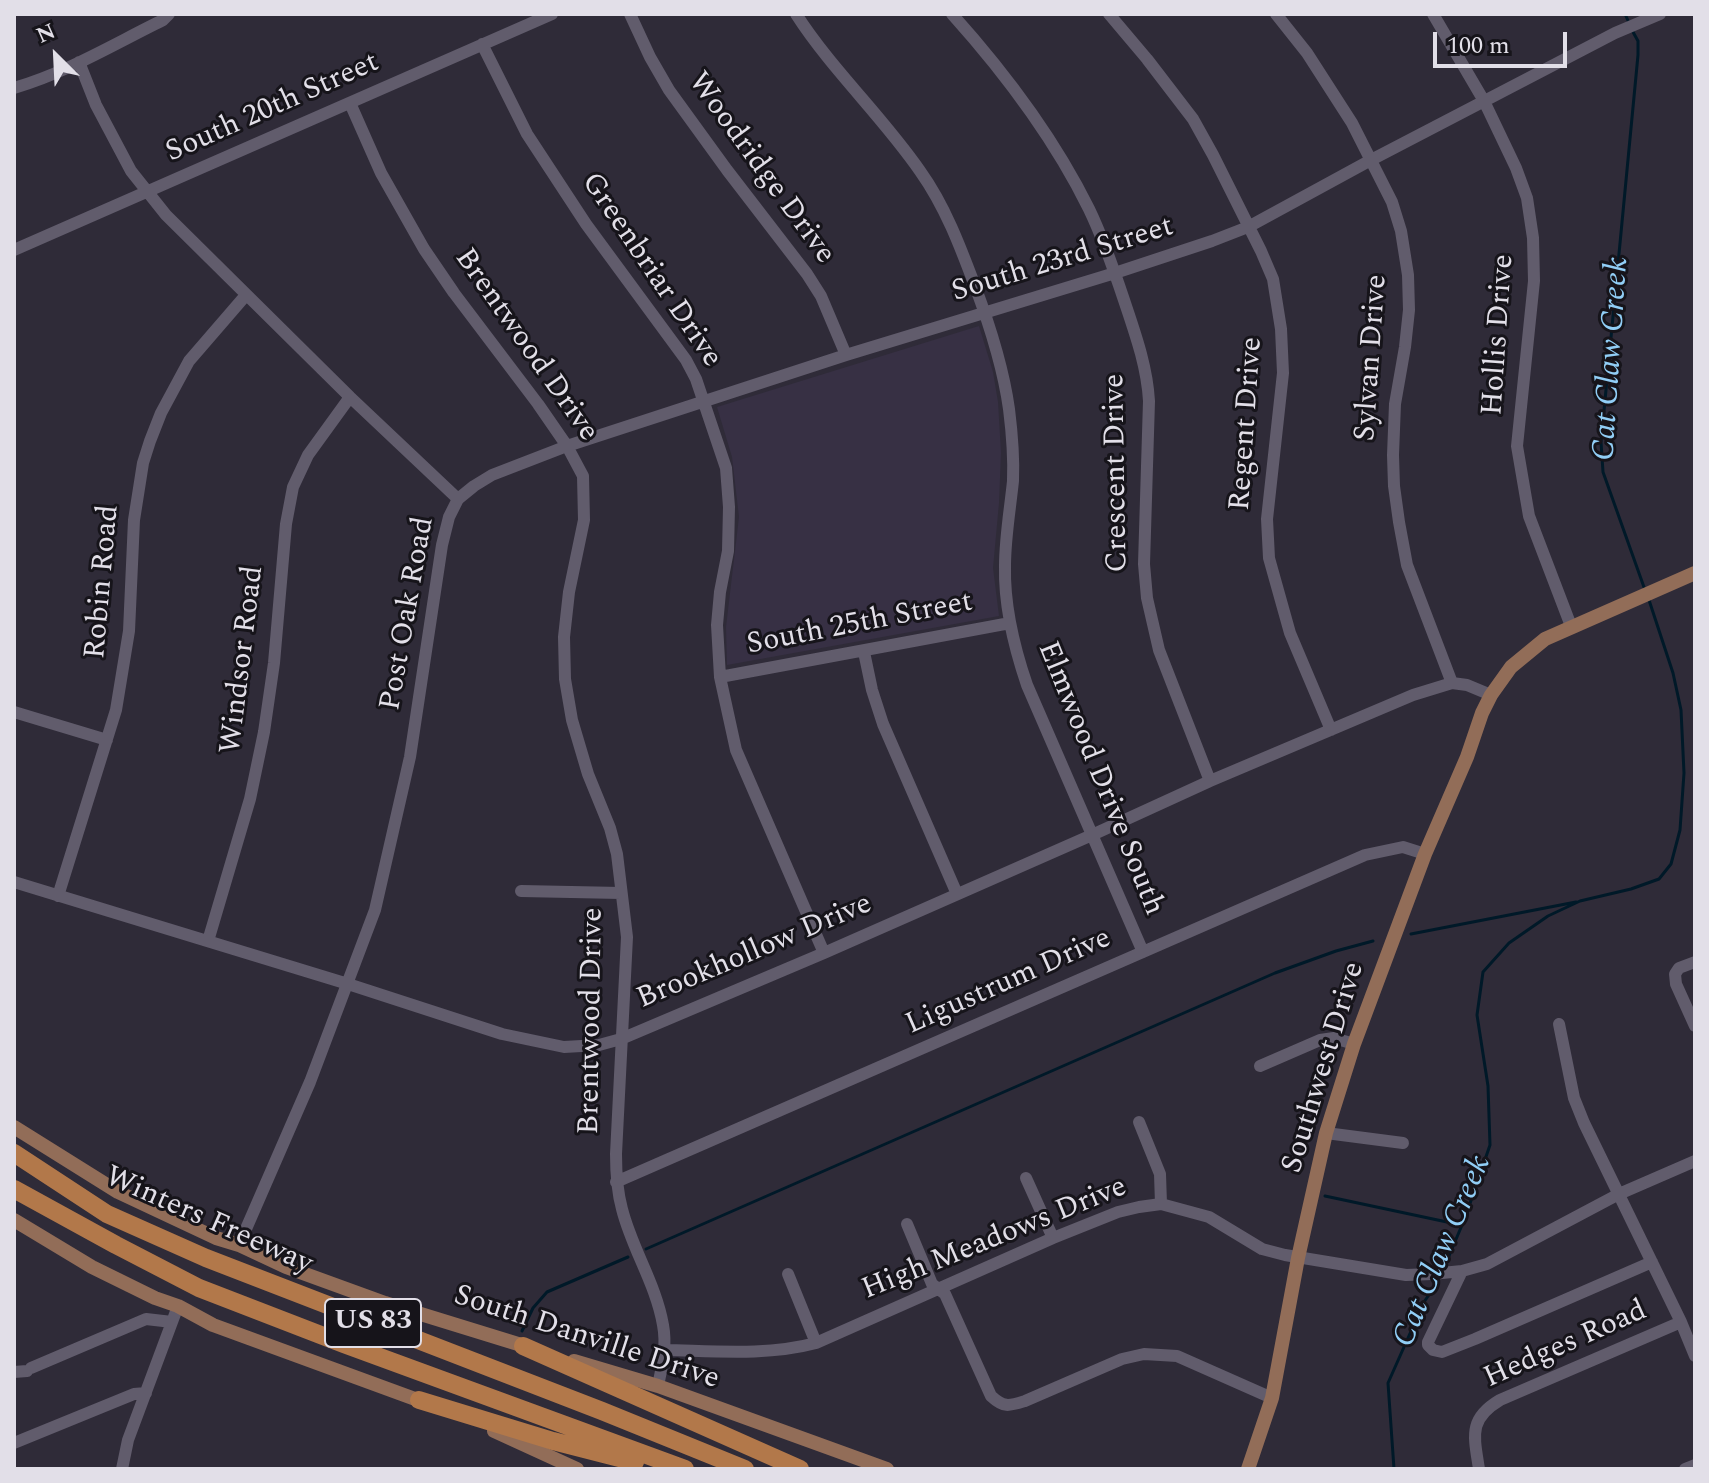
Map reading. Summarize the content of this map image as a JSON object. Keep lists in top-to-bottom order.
{
  "streets": {
    "highway": ["Winters Freeway", "US 83"],
    "main road": ["Southwest Drive", "South Danville Drive"],
    "street": [
      "South 20th Street",
      "Woodridge Drive",
      "South 23rd Street",
      "Greenbriar Drive",
      "Hollis Drive",
      "Brentwood Drive",
      "Sylvan Drive",
      "Regent Drive",
      "Crescent Drive",
      "Robin Road",
      "Post Oak Road",
      "South 25th Street",
      "Windsor Road",
      "Elmwood Drive South",
      "Brookhollow Drive",
      "Ligustrum Drive",
      "High Meadows Drive",
      "Hedges Road"
    ]
  },
  "crossings": [
    ["South 20th Street", "Greenbriar Drive"],
    ["South 20th Street", "Brentwood Drive"],
    ["South 20th Street", "Post Oak Road"],
    ["Woodridge Drive", "South 23rd Street"],
    ["South 23rd Street", "Greenbriar Drive"],
    ["South 23rd Street", "Hollis Drive"],
    ["South 23rd Street", "Brentwood Drive"],
    ["South 23rd Street", "Sylvan Drive"],
    ["South 23rd Street", "Regent Drive"],
    ["South 23rd Street", "Crescent Drive"],
    ["South 23rd Street", "Post Oak Road"],
    ["South 23rd Street", "Elmwood Drive South"],
    ["Greenbriar Drive", "South 25th Street"],
    ["Greenbriar Drive", "Brookhollow Drive"],
    ["Hollis Drive", "Southwest Drive"],
    ["Brentwood Drive", "Brookhollow Drive"],
    ["Brentwood Drive", "Ligustrum Drive"],
    ["Brentwood Drive", "High Meadows Drive"],
    ["Brentwood Drive", "South Danville Drive"],
    ["Sylvan Drive", "Brookhollow Drive"],
    ["Regent Drive", "Brookhollow Drive"],
    ["Crescent Drive", "Brookhollow Drive"],
    ["Robin Road", "Post Oak Road"],
    ["Robin Road", "Brookhollow Drive"],
    ["Post Oak Road", "Windsor Road"],
    ["Post Oak Road", "Brookhollow Drive"],
    ["Post Oak Road", "South Danville Drive"],
    ["South 25th Street", "Elmwood Drive South"],
    ["Windsor Road", "Brookhollow Drive"],
    ["Elmwood Drive South", "Brookhollow Drive"],
    ["Elmwood Drive South", "Ligustrum Drive"],
    ["Ligustrum Drive", "Southwest Drive"],
    ["Southwest Drive", "High Meadows Drive"],
    ["High Meadows Drive", "Hedges Road"]
  ],
  "water": ["Cat Claw Creek"],
  "scale_bar": "100 m",
  "north": "top left"
}
